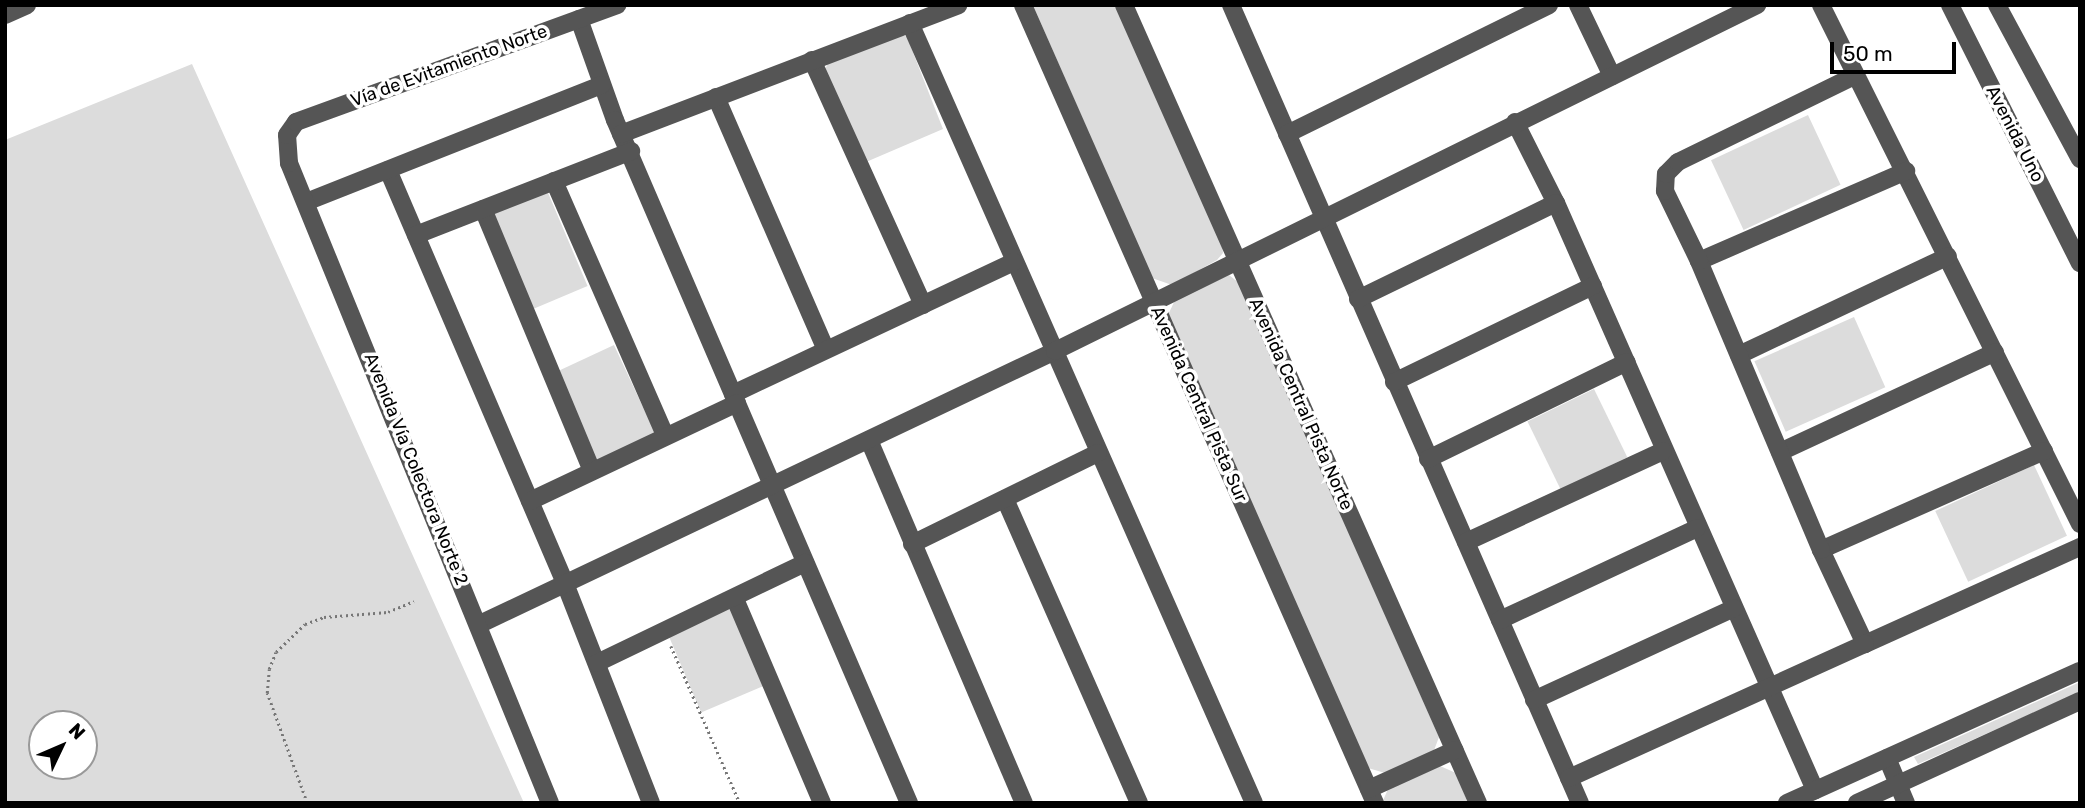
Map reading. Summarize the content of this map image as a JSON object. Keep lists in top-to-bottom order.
{
  "streets": {
    "street": [
      "Vía de Evitamiento Norte",
      "Avenida Uno",
      "Avenida Central Pista Sur",
      "Avenida Central Pista Norte",
      "Avenida Vía Colectora Norte 2"
    ]
  },
  "crossings": [
    ["Vía de Evitamiento Norte", "Avenida Vía Colectora Norte 2"]
  ],
  "scale_bar": "50 m",
  "north": "top right"
}
